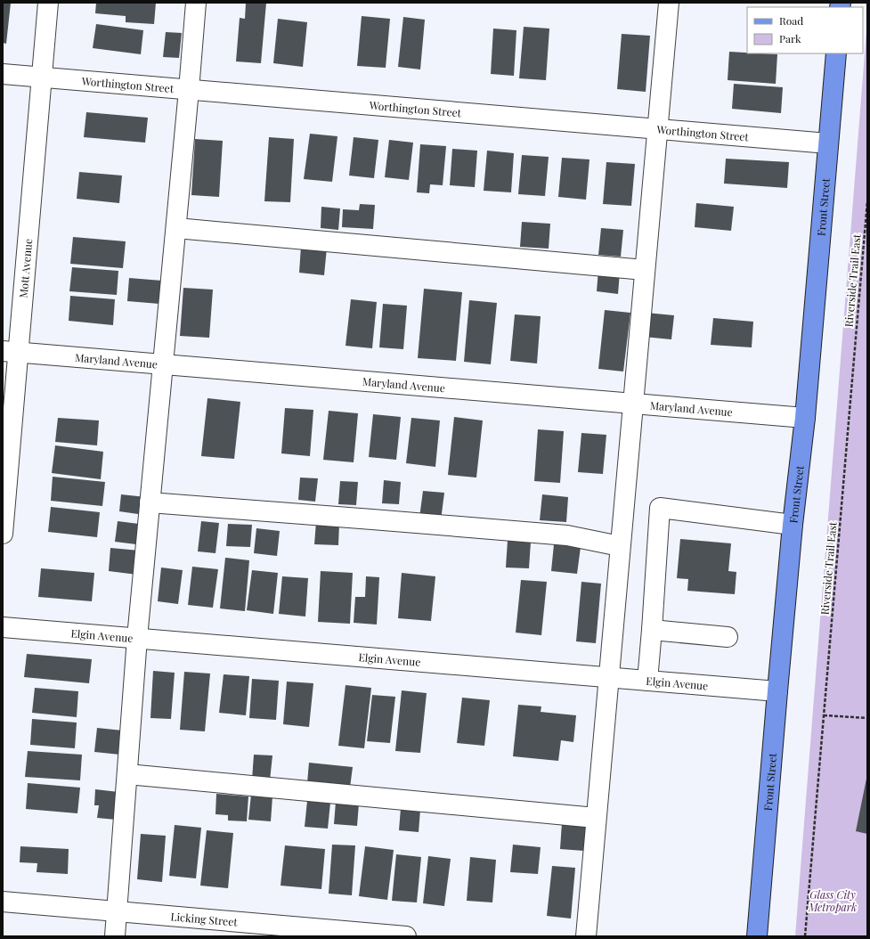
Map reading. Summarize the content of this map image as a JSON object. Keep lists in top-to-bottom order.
{
  "streets": {
    "main road": ["Front Street"],
    "street": [
      "Worthington Street",
      "Mott Avenue",
      "Maryland Avenue",
      "Elgin Avenue",
      "Licking Street"
    ],
    "path": ["Riverside Trail East"]
  },
  "crossings": [
    ["Worthington Street", "Front Street"],
    ["Worthington Street", "Mott Avenue"],
    ["Front Street", "Maryland Avenue"],
    ["Front Street", "Elgin Avenue"],
    ["Mott Avenue", "Maryland Avenue"]
  ],
  "parks": ["Glass City Metropark"],
  "legend": ["Road", "Park"]
}
